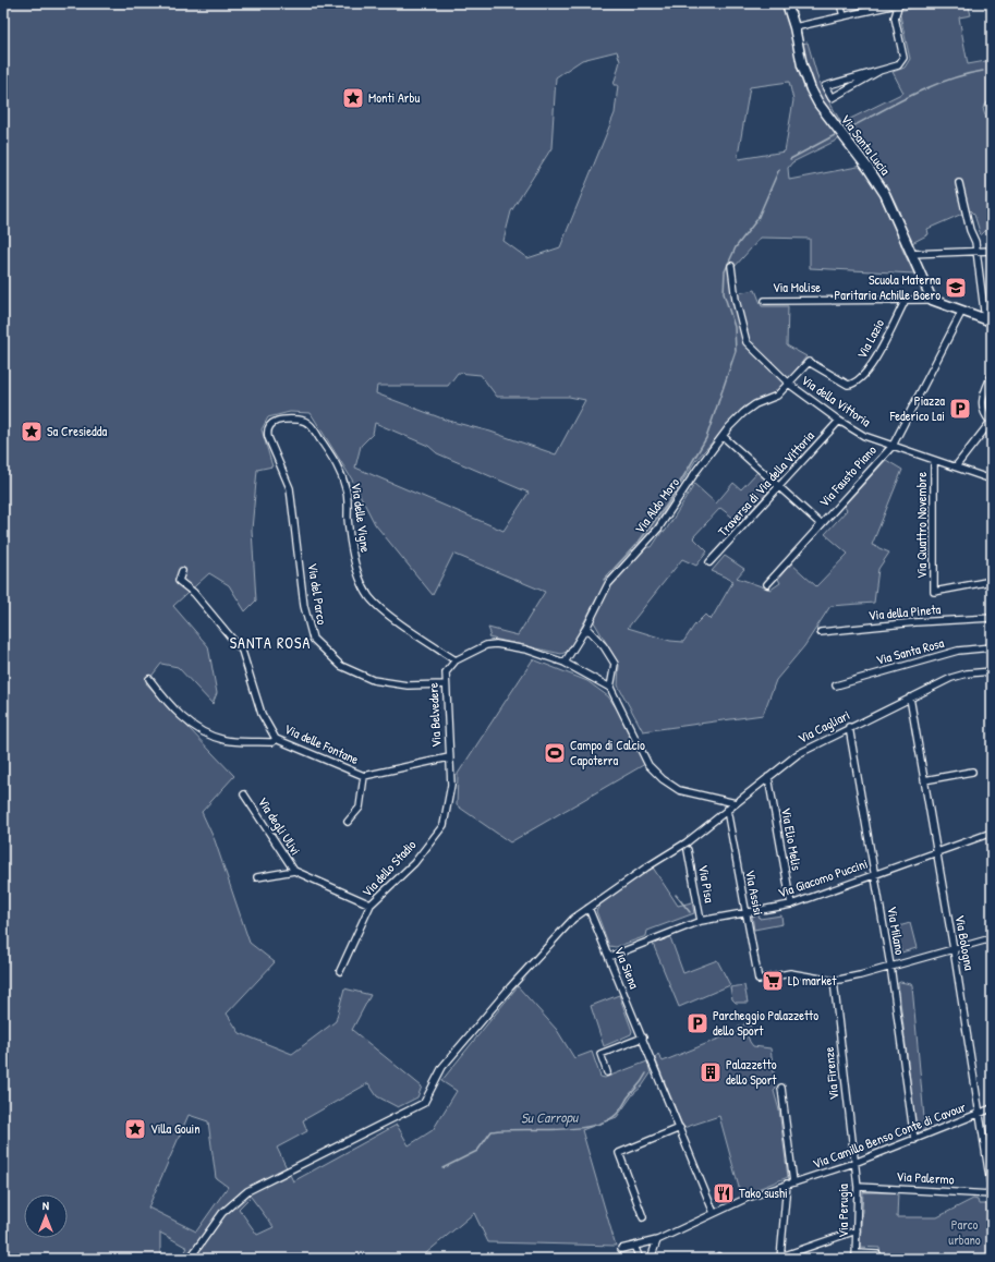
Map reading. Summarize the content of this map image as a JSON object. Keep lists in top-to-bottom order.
{
  "streets": {
    "street": [
      "Via Santa Lucia",
      "Via Molise",
      "Via Lazio",
      "Via della Vittoria",
      "Via Fausto Piano",
      "Traversa di Via della Vittoria",
      "Via Aldo Moro",
      "Via delle Vigne",
      "Via Quattro Novembre",
      "Via del Parco",
      "Via della Pineta",
      "Via Santa Rosa",
      "Via Belvedere",
      "Via Cagliari",
      "Via delle Fontane",
      "Via degli Ulivi",
      "Via Elio Melis",
      "Via dello Stadio",
      "Via Giacomo Puccini",
      "Via Pisa",
      "Via Assisi",
      "Via Milano",
      "Via Bologna",
      "Via Siena",
      "Via Firenze",
      "Via Camillo Benso Conte di Cavour",
      "Via Palermo",
      "Via Perugia"
    ]
  },
  "crossings": [
    ["Via Santa Lucia", "Via Molise"],
    ["Via Molise", "Via Lazio"],
    ["Via Lazio", "Via della Vittoria"],
    ["Via Lazio", "Via Aldo Moro"],
    ["Via della Vittoria", "Via Fausto Piano"],
    ["Via della Vittoria", "Traversa di Via della Vittoria"],
    ["Via della Vittoria", "Via Aldo Moro"],
    ["Via della Vittoria", "Via Quattro Novembre"],
    ["Via Fausto Piano", "Traversa di Via della Vittoria"],
    ["Via Fausto Piano", "Via Aldo Moro"],
    ["Via delle Vigne", "Via del Parco"],
    ["Via delle Vigne", "Via Belvedere"],
    ["Via del Parco", "Via Belvedere"],
    ["Via Belvedere", "Via delle Fontane"],
    ["Via Belvedere", "Via dello Stadio"],
    ["Via Cagliari", "Via Elio Melis"],
    ["Via Cagliari", "Via Assisi"],
    ["Via Cagliari", "Via Milano"],
    ["Via Cagliari", "Via Bologna"],
    ["Via Cagliari", "Via Siena"],
    ["Via delle Fontane", "Via dello Stadio"],
    ["Via degli Ulivi", "Via dello Stadio"],
    ["Via Elio Melis", "Via Giacomo Puccini"],
    ["Via Giacomo Puccini", "Via Pisa"],
    ["Via Giacomo Puccini", "Via Assisi"],
    ["Via Giacomo Puccini", "Via Milano"],
    ["Via Giacomo Puccini", "Via Bologna"],
    ["Via Giacomo Puccini", "Via Siena"],
    ["Via Assisi", "Via Firenze"],
    ["Via Milano", "Via Camillo Benso Conte di Cavour"],
    ["Via Bologna", "Via Camillo Benso Conte di Cavour"],
    ["Via Bologna", "Via Palermo"],
    ["Via Siena", "Via Camillo Benso Conte di Cavour"],
    ["Via Firenze", "Via Camillo Benso Conte di Cavour"],
    ["Via Firenze", "Via Perugia"],
    ["Via Camillo Benso Conte di Cavour", "Via Perugia"],
    ["Via Palermo", "Via Perugia"]
  ],
  "districts": ["SANTA ROSA"],
  "water": ["Su Carropu"],
  "parks": ["Parco urbano"],
  "places": {
    "place": ["Monti Arbu", "Sa Cresiedda", "Villa Gouin"],
    "school or university": ["Scuola Materna Paritaria Achille Boero"],
    "parking": ["Piazza Federico Lai", "Parcheggio Palazzetto dello Sport"],
    "sports": ["Campo di Calcio Capoterra"],
    "supermarket": ["LD market"],
    "building": ["Palazzetto dello Sport"],
    "restaurant": ["Tako sushi"]
  },
  "north": "top"
}
